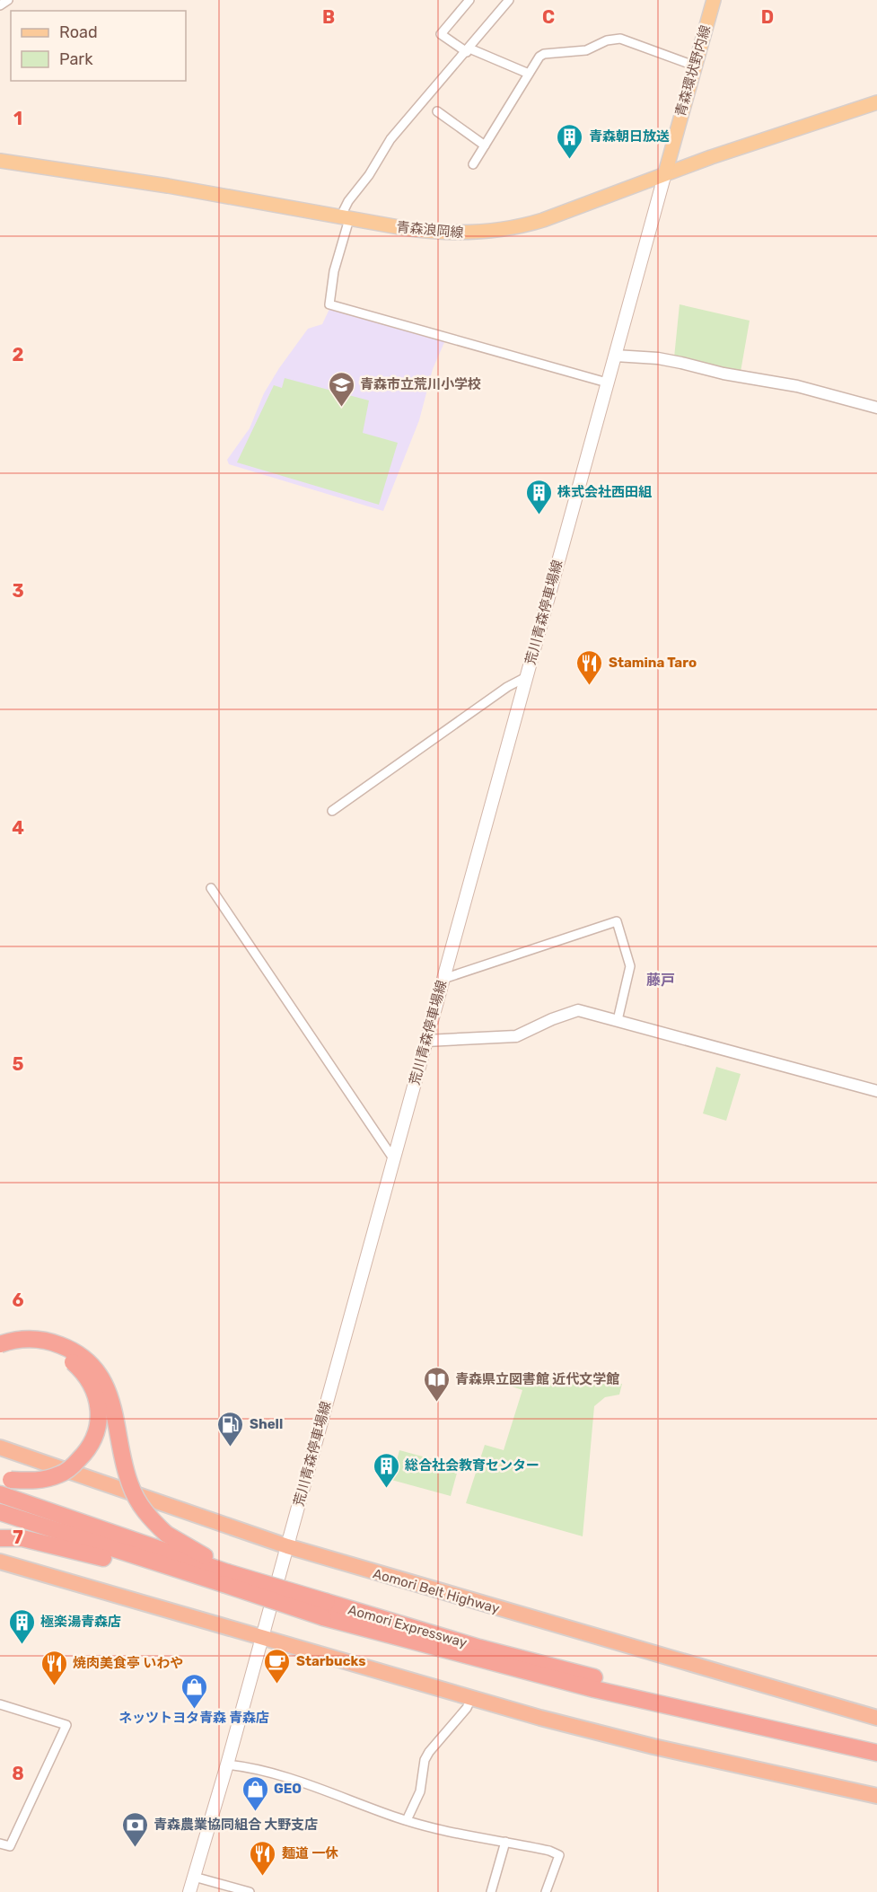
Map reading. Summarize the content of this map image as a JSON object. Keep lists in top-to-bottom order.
{
  "streets": {
    "highway": ["Aomori Belt Highway", "Aomori Expressway"],
    "main road": ["青森環状野内線", "青森浪岡線", "荒川青森停車場線"]
  },
  "crossings": [
    ["青森環状野内線", "青森浪岡線"],
    ["青森環状野内線", "荒川青森停車場線"],
    ["青森浪岡線", "荒川青森停車場線"],
    ["荒川青森停車場線", "Aomori Belt Highway"]
  ],
  "districts": ["藤戸"],
  "places": {
    "building": [
      "青森朝日放送",
      "株式会社西田組",
      "総合社会教育センター",
      "極楽湯青森店"
    ],
    "school or university": ["青森市立荒川小学校"],
    "restaurant": ["Stamina Taro", "焼肉美食亭 いわや", "麺道 一休"],
    "library": ["青森県立図書館 近代文学館"],
    "fuel station": ["Shell"],
    "cafe": ["Starbucks"],
    "shop": ["ネッツトヨタ青森 青森店", "GEO"],
    "bank": ["青森農業協同組合 大野支店"]
  },
  "legend": ["Road", "Park"],
  "grid": {
    "columns": ["B", "C", "D"],
    "rows": [
      "1",
      "2",
      "3",
      "4",
      "5",
      "6",
      "7",
      "8"
    ]
  }
}
